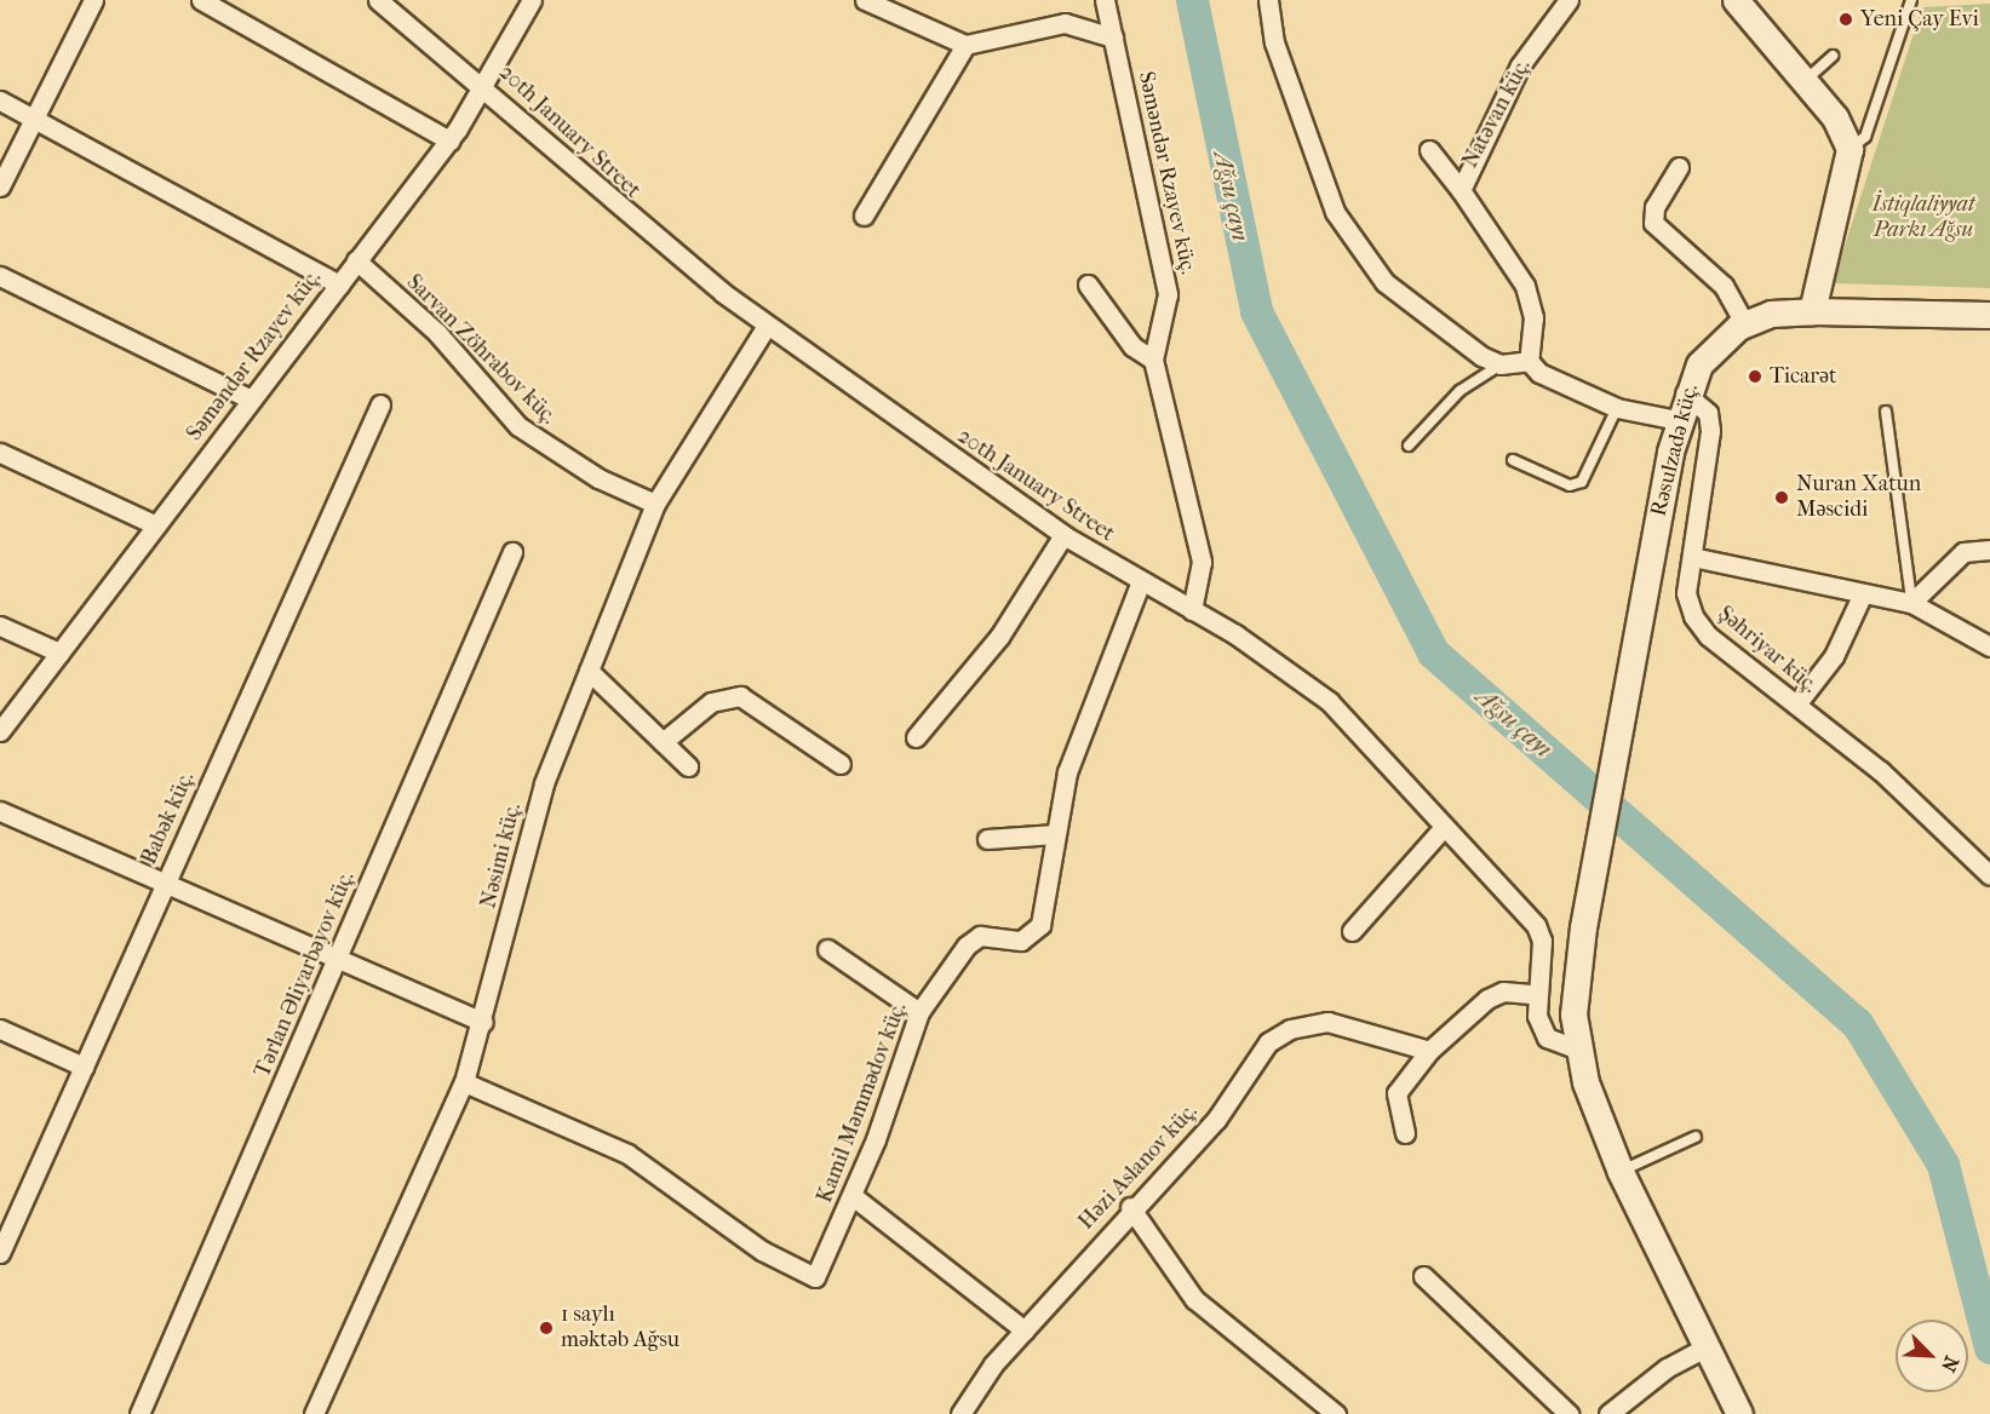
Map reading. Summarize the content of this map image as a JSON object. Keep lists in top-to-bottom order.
{
  "streets": {
    "main road": ["Rəsulzadə küç."],
    "street": [
      "Natəvan küç.",
      "20th January Street",
      "Səməndər Rzayev küç.",
      "Sarvan Zöhrabov küç.",
      "Şəhriyar küç.",
      "Babək küç.",
      "Nəsimi küç.",
      "Tərlan Əliyarbəyov küç.",
      "Kamil Məmmədov küç.",
      "Həzi Aslanov küç."
    ]
  },
  "crossings": [
    ["20th January Street", "Səməndər Rzayev küç."],
    ["20th January Street", "Rəsulzadə küç."],
    ["20th January Street", "Nəsimi küç."],
    ["20th January Street", "Kamil Məmmədov küç."],
    ["Səməndər Rzayev küç.", "Sarvan Zöhrabov küç."],
    ["Sarvan Zöhrabov küç.", "Nəsimi küç."],
    ["Rəsulzadə küç.", "Şəhriyar küç."],
    ["Nəsimi küç.", "Kamil Məmmədov küç."]
  ],
  "water": ["Ağsu çayı"],
  "parks": ["İstiqlaliyyat Parkı Ağsu"],
  "places": [
    "Yeni Çay Evi",
    "Ticarət",
    "Nuran Xatun Məscidi",
    "1 saylı məktəb Ağsu"
  ],
  "north": "bottom right"
}
